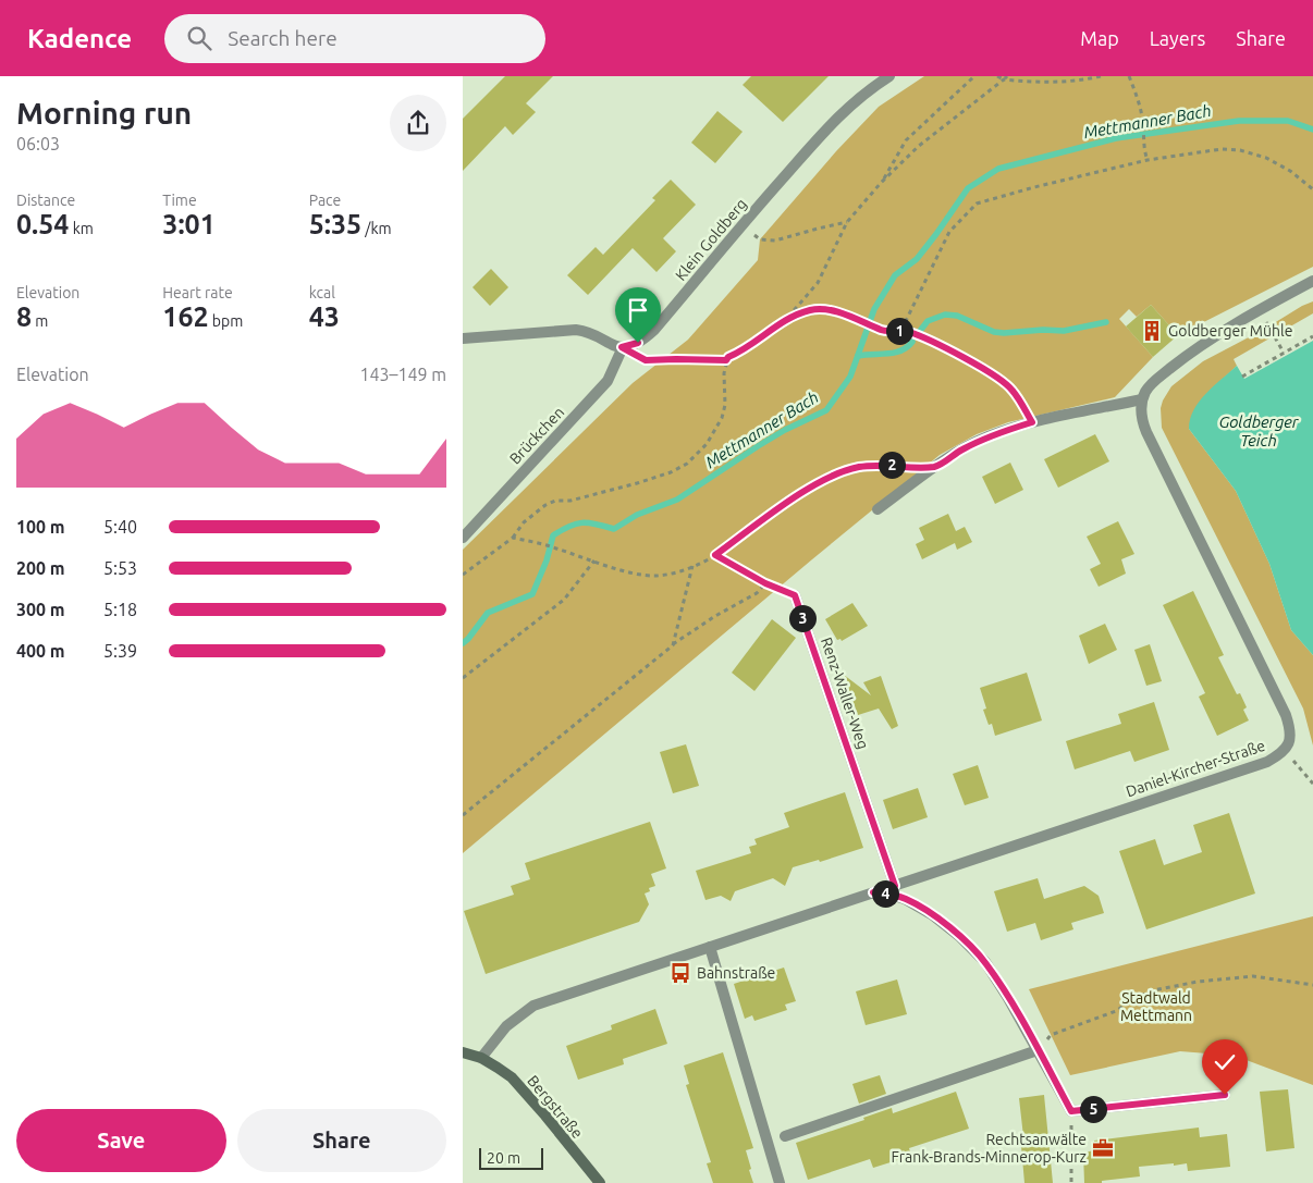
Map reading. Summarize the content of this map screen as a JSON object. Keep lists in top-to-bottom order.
{
  "streets": {
    "street": [
      "Klein Goldberg",
      "Brückchen",
      "Renz-Waller-Weg",
      "Daniel-Kircher-Straße",
      "Bergstraße"
    ]
  },
  "crossings": [
    ["Klein Goldberg", "Brückchen"],
    ["Renz-Waller-Weg", "Daniel-Kircher-Straße"]
  ],
  "water": ["Mettmanner Bach", "Goldberger Teich"],
  "parks": ["Stadtwald Mettmann"],
  "places": {
    "building": ["Goldberger Mühle"],
    "bus stop": ["Bahnstraße"],
    "office": ["Rechtsanwälte Frank-Brands-Minnerop-Kurz"]
  },
  "scale_bar": "20 m",
  "page": {
    "header": "Kadence",
    "search": "Search here",
    "nav": ["Map", "Layers", "Share"],
    "heading": ["Morning run", "06:03"],
    "stats": [
      ["Distance", "0.54 km"],
      ["Time", "3:01"],
      ["Pace", "5:35 /km"],
      ["Elevation", "8 m"],
      ["Heart rate", "162 bpm"],
      ["kcal", "43"]
    ],
    "pins": [
      "1",
      "2",
      "3",
      "4",
      "5"
    ],
    "chart": ["Elevation", "143–149 m"],
    "list": [
      {
        "name": "100 m",
        "note": "5:40"
      },
      {
        "name": "200 m",
        "note": "5:53"
      },
      {
        "name": "300 m",
        "note": "5:18"
      },
      {
        "name": "400 m",
        "note": "5:39"
      }
    ],
    "buttons": ["Save", "Share"],
    "scale": "20 m"
  }
}
